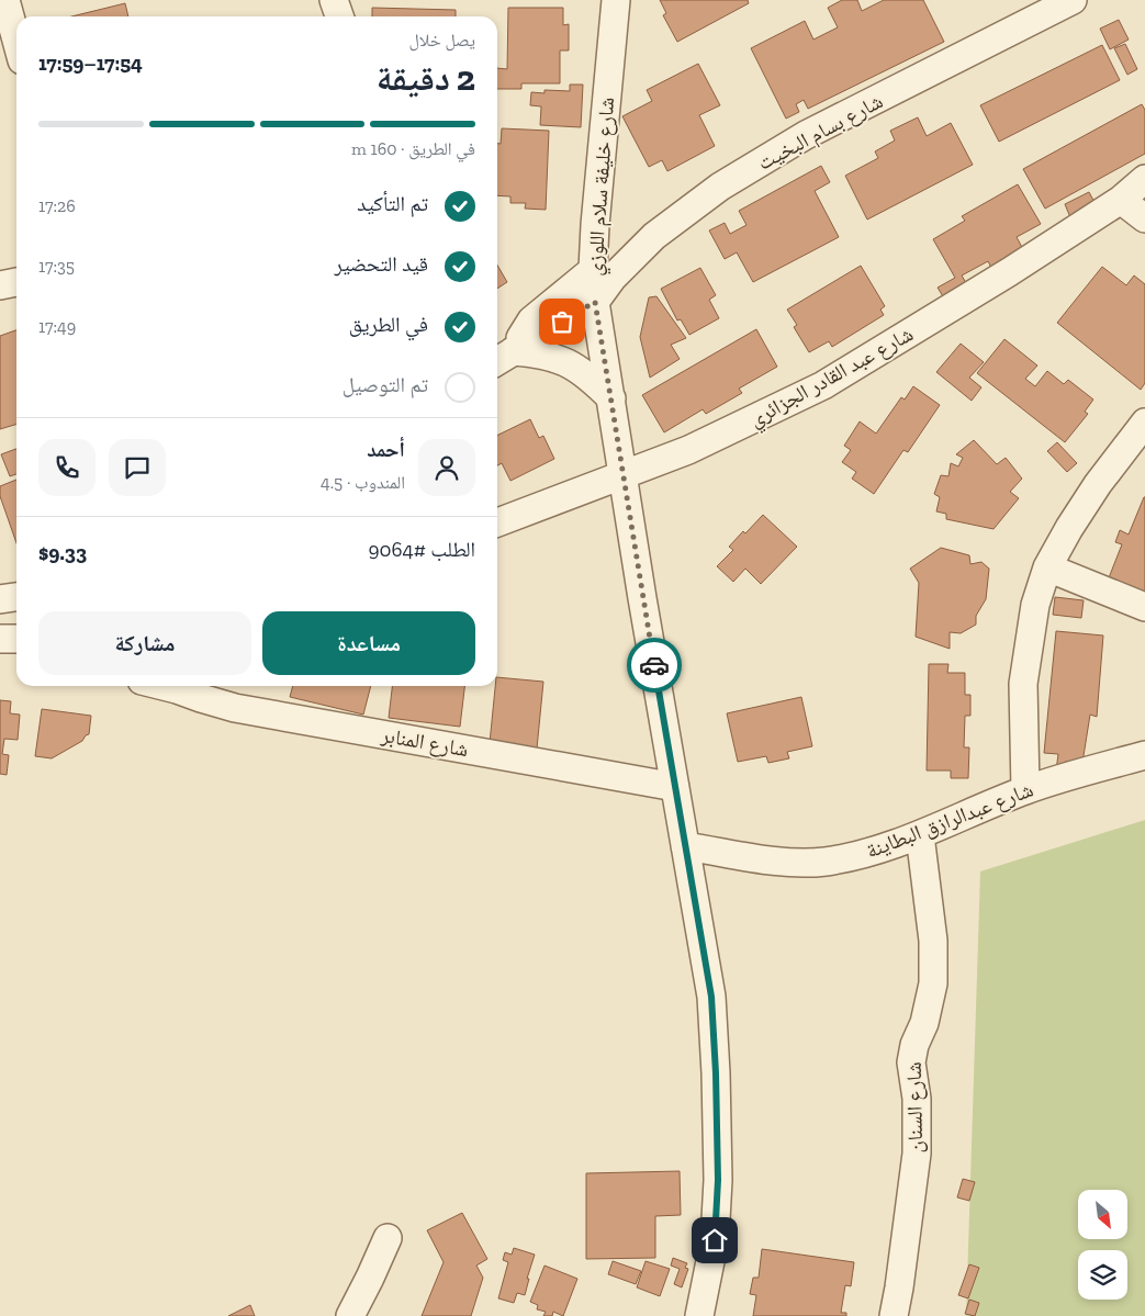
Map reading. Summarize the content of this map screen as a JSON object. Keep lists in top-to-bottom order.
{
  "streets": {
    "street": [
      "شارع بسام البخيت",
      "شارع خليفة سلام اللوزي",
      "شارع عبد القادر الجزائري",
      "شارع المنابر",
      "شارع عبدالرازق البطاينة",
      "شارع السنان"
    ]
  },
  "crossings": [
    ["شارع بسام البخيت", "شارع خليفة سلام اللوزي"],
    ["شارع خليفة سلام اللوزي", "شارع عبد القادر الجزائري"],
    ["شارع خليفة سلام اللوزي", "شارع المنابر"],
    ["شارع خليفة سلام اللوزي", "شارع عبدالرازق البطاينة"],
    ["شارع عبدالرازق البطاينة", "شارع السنان"]
  ],
  "north": "bottom right",
  "page": {
    "heading": ["2 دقيقة", "يصل خلال", "17:54–17:59"],
    "panel": [
      "أحمد",
      "المندوب · 4.5",
      "الطلب #9064",
      "$9.33"
    ],
    "bar": "في الطريق · 160 m",
    "list": [
      ["تم التأكيد", "17:26"],
      ["قيد التحضير", "17:35"],
      ["في الطريق", "17:49"],
      "تم التوصيل"
    ],
    "buttons": ["مساعدة", "مشاركة"]
  }
}
